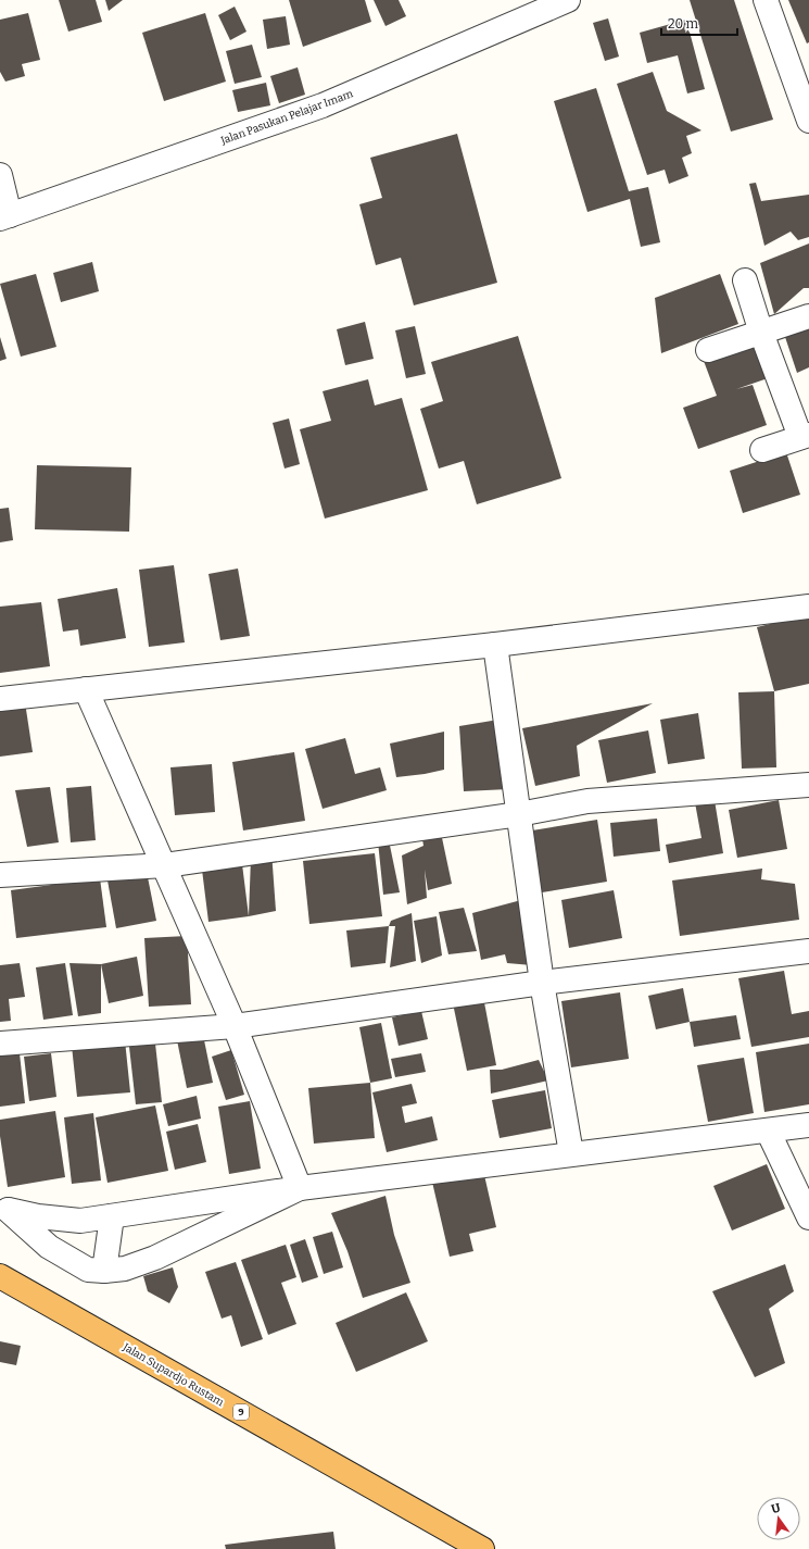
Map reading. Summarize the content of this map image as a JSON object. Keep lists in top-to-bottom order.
{
  "streets": {
    "highway": ["Jalan Supardjo Rustam", "9"],
    "street": ["Jalan Pasukan Pelajar Imam"]
  },
  "scale_bar": "20 m",
  "north": "top"
}
